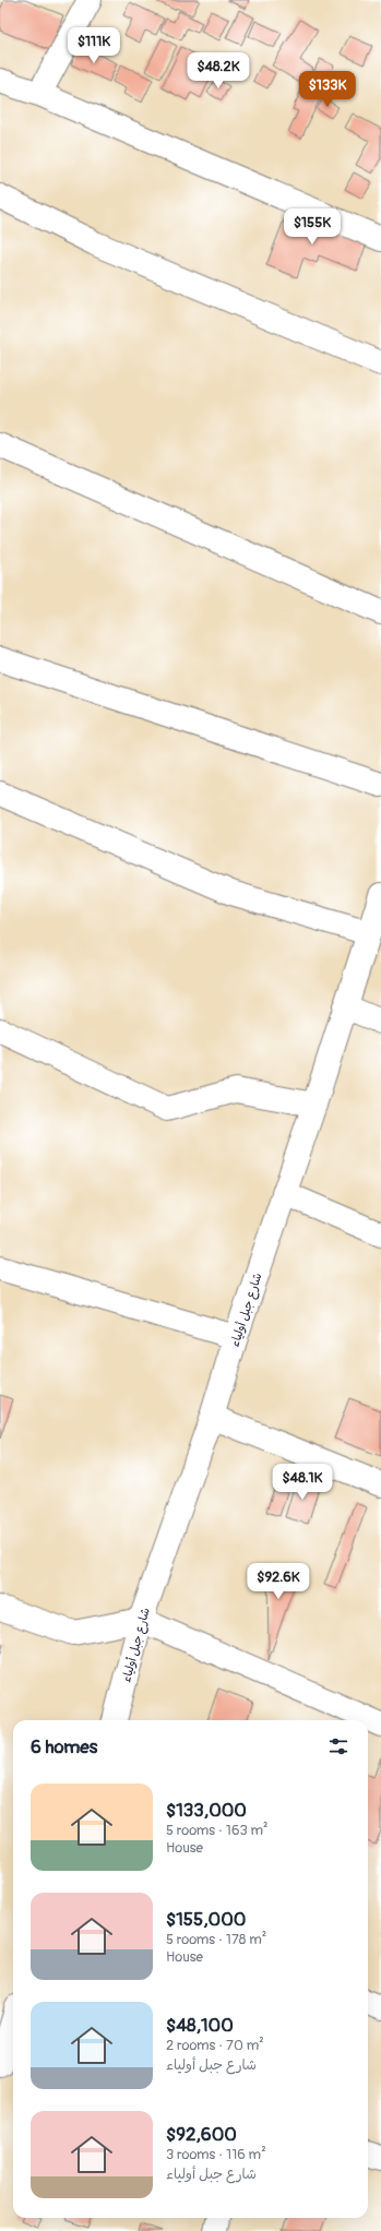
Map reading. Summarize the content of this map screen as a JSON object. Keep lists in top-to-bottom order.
{
  "streets": {
    "main road": ["شارع جبل أولياء"]
  },
  "page": {
    "price": [
      "$111K",
      "$48.2K",
      "$133K",
      "$155K",
      "$48.1K",
      "$92.6K"
    ],
    "heading": "6 homes",
    "list": [
      {
        "name": "$133,000",
        "note": "5 rooms · 163 m² · House"
      },
      {
        "name": "$155,000",
        "note": "5 rooms · 178 m² · House"
      },
      {
        "name": "$48,100",
        "note": "2 rooms · 70 m² · شارع جبل أولياء"
      },
      {
        "name": "$92,600",
        "note": "3 rooms · 116 m² · شارع جبل أولياء"
      }
    ]
  }
}
